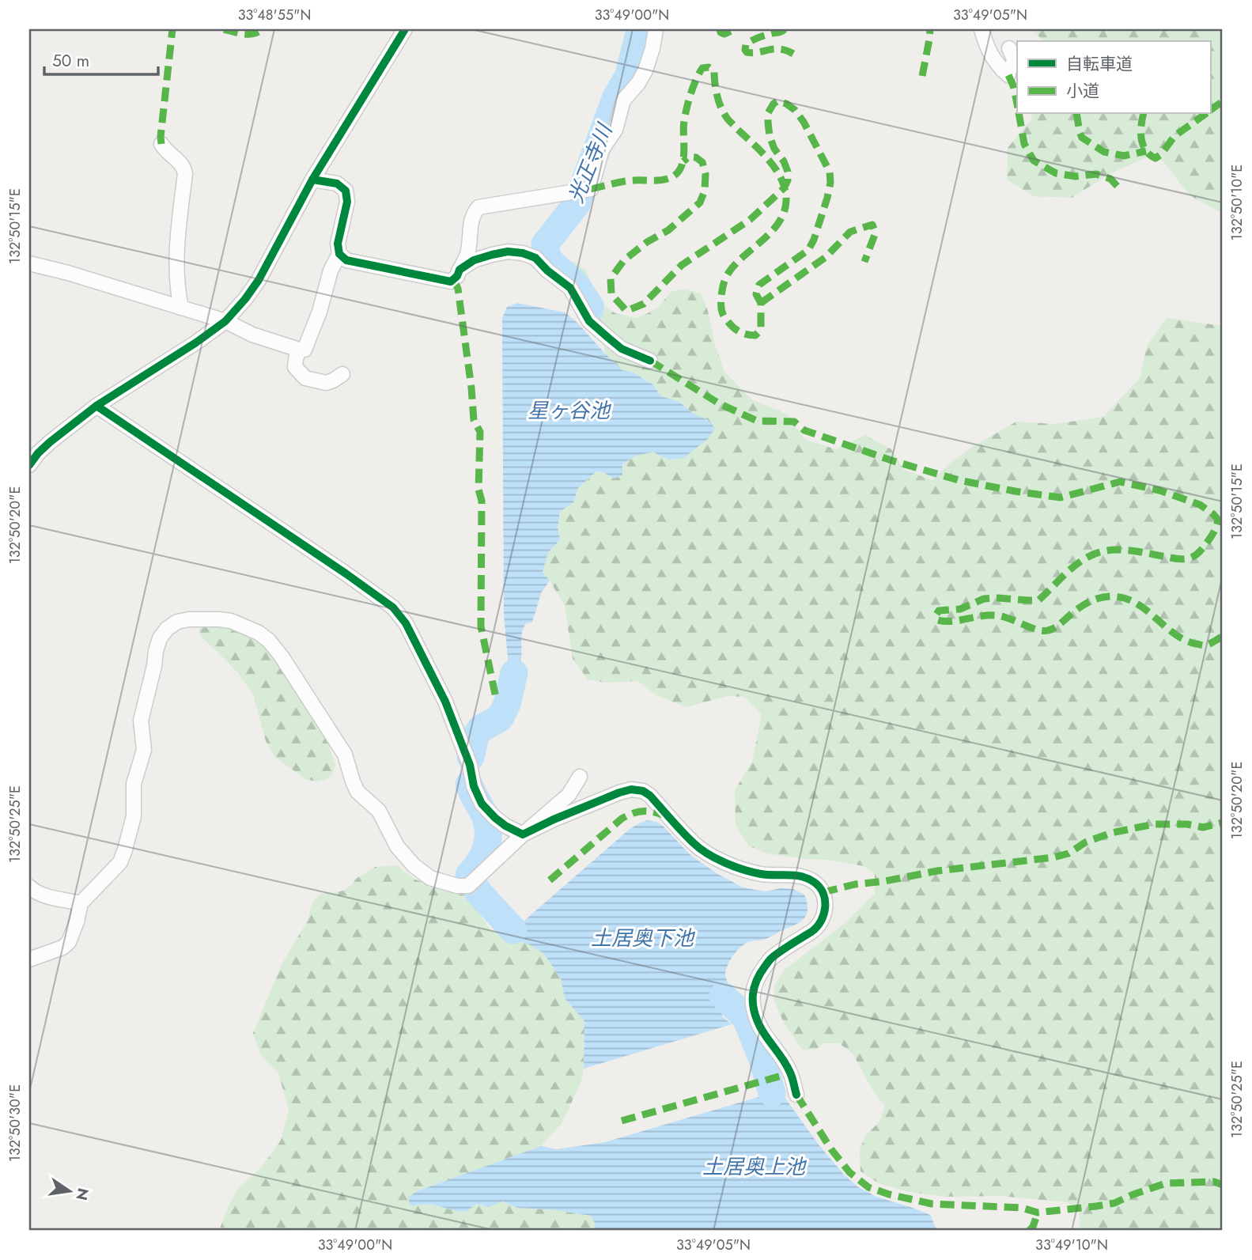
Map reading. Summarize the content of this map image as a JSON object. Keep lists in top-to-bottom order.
{
  "water": [
    "光正寺川",
    "星ヶ谷池",
    "土居奥下池",
    "土居奥上池"
  ],
  "legend": ["自転車道", "小道"],
  "scale_bar": "50 m",
  "north": "right",
  "coordinates": [
    "33°48'55\"N",
    "33°49'00\"N",
    "33°49'05\"N",
    "132°50'10\"E",
    "132°50'15\"E",
    "132°50'20\"E",
    "132°50'25\"E",
    "132°50'30\"E",
    "33°49'10\"N"
  ]
}
